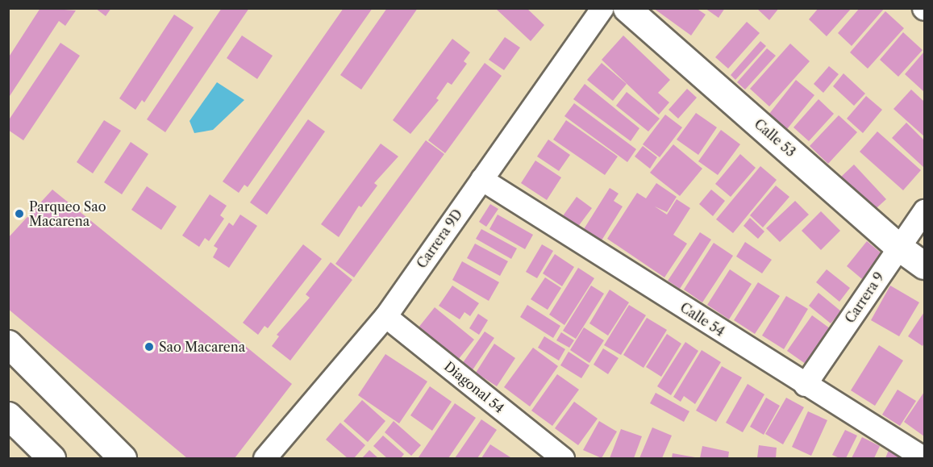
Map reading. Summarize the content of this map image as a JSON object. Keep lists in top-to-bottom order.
{
  "streets": {
    "street": [
      "Calle 53",
      "Carrera 9D",
      "Carrera 9",
      "Calle 54",
      "Diagonal 54"
    ]
  },
  "crossings": [
    ["Calle 53", "Carrera 9"],
    ["Carrera 9D", "Calle 54"],
    ["Carrera 9D", "Diagonal 54"],
    ["Carrera 9", "Calle 54"]
  ],
  "places": ["Parqueo Sao Macarena", "Sao Macarena"]
}
